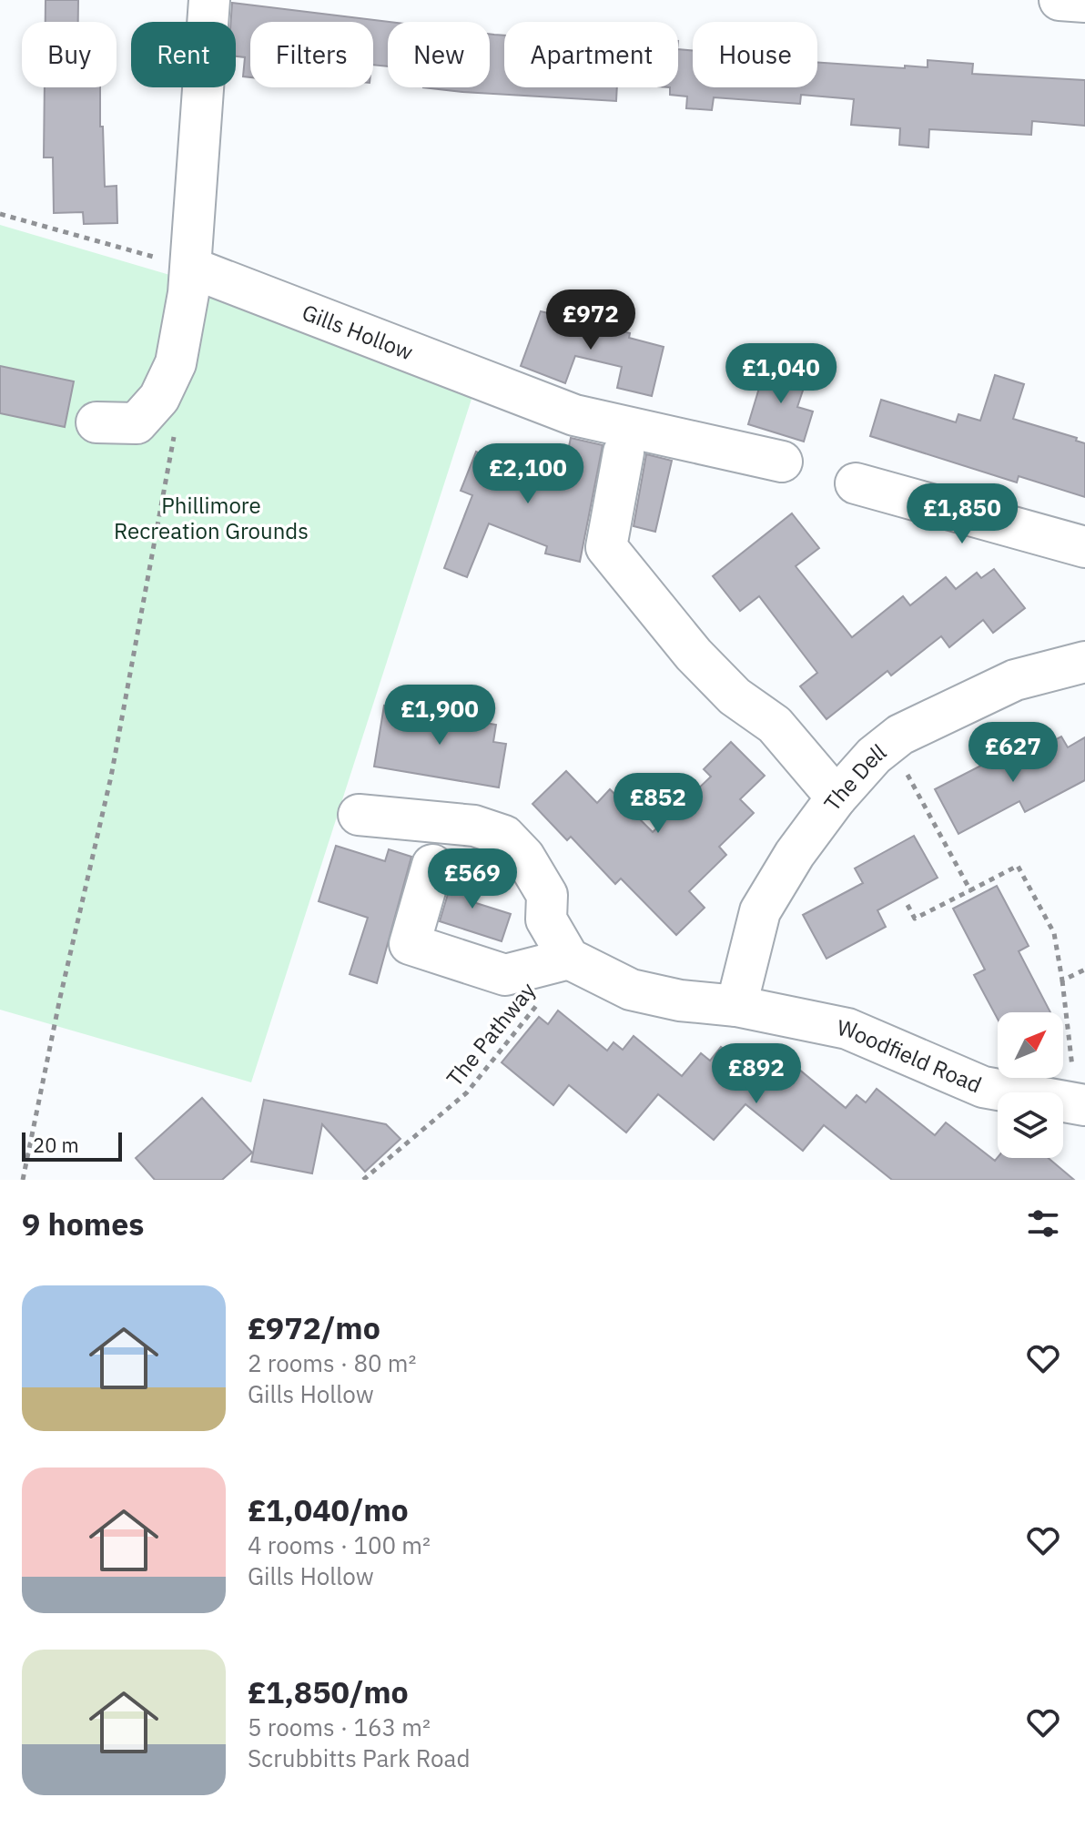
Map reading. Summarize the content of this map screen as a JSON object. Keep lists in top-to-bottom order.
{
  "streets": {
    "street": ["Gills Hollow", "The Dell", "Woodfield Road"],
    "path": ["The Pathway"]
  },
  "crossings": [
    ["The Dell", "Woodfield Road"],
    ["The Pathway", "Woodfield Road"]
  ],
  "parks": ["Phillimore Recreation Grounds"],
  "scale_bar": "20 m",
  "north": "top right",
  "page": {
    "chip": [
      "Buy",
      "Rent",
      "Filters",
      "New",
      "Apartment",
      "House"
    ],
    "price": [
      "£972",
      "£1,040",
      "£2,100",
      "£1,850",
      "£1,900",
      "£627",
      "£852",
      "£569",
      "£892"
    ],
    "scale": "20 m",
    "heading": "9 homes",
    "list": [
      {
        "name": "£972/mo",
        "note": "2 rooms · 80 m² · Gills Hollow"
      },
      {
        "name": "£1,040/mo",
        "note": "4 rooms · 100 m² · Gills Hollow"
      },
      {
        "name": "£1,850/mo",
        "note": "5 rooms · 163 m² · Scrubbitts Park Road"
      }
    ]
  }
}
